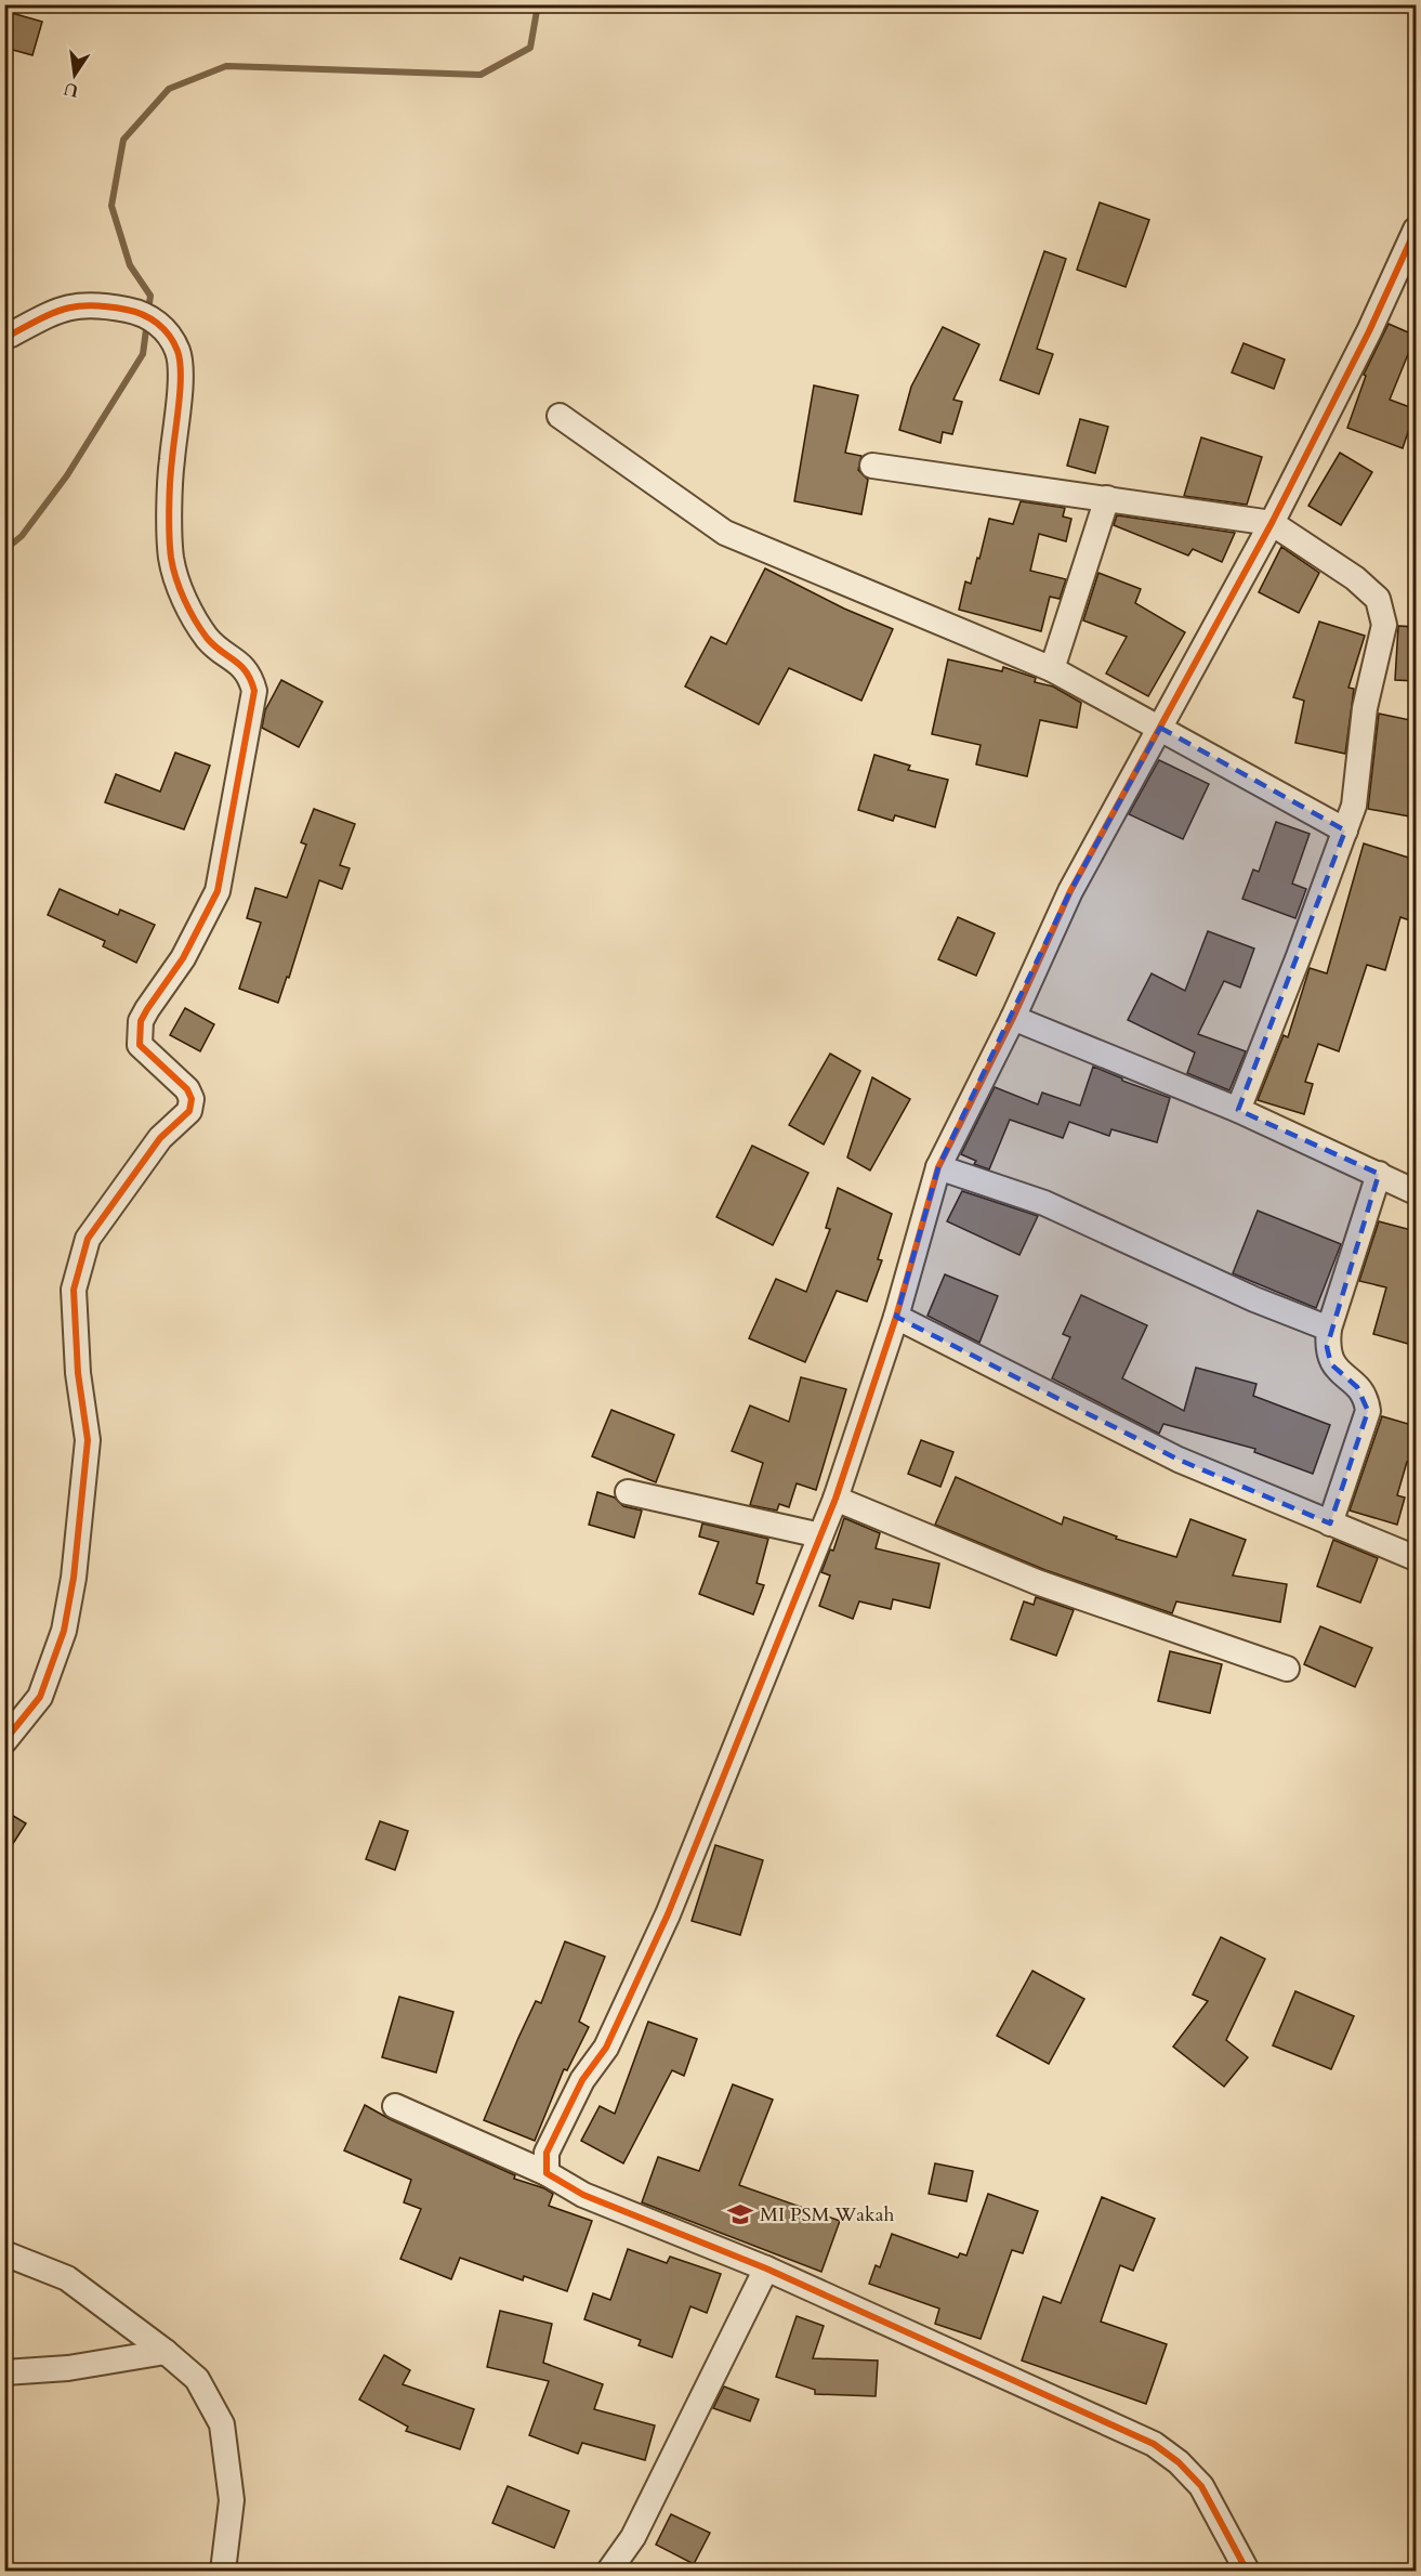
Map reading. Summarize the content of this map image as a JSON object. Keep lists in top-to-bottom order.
{
  "places": {
    "school or university": ["MI PSM Wakah"]
  },
  "north": "bottom"
}
